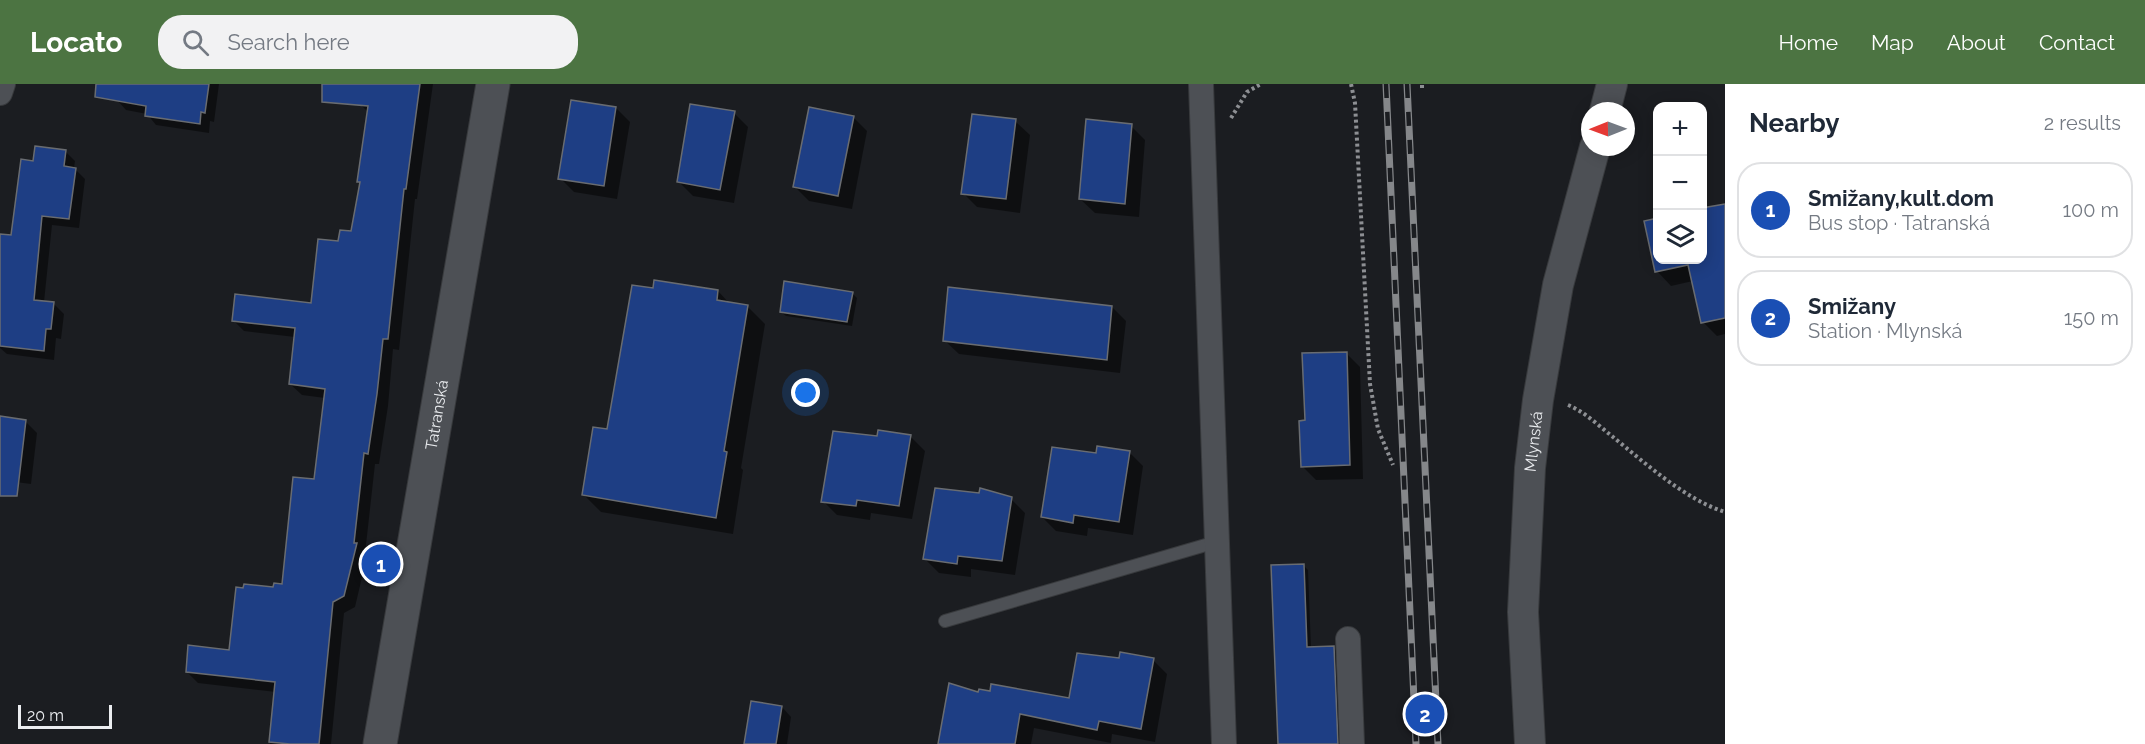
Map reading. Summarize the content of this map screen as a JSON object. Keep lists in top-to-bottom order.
{
  "streets": {
    "main road": ["Tatranská"],
    "street": ["Mlynská"]
  },
  "scale_bar": "20 m",
  "north": "left",
  "page": {
    "header": "Locato",
    "search": "Search here",
    "nav": [
      "Home",
      "Map",
      "About",
      "Contact"
    ],
    "heading": ["Nearby", "2 results"],
    "map_buttons": ["+", "−"],
    "list": [
      {
        "mark": "1",
        "name": "Smižany,kult.dom",
        "note": "Bus stop · Tatranská",
        "value": "100 m"
      },
      {
        "mark": "2",
        "name": "Smižany",
        "note": "Station · Mlynská",
        "value": "150 m"
      }
    ],
    "pins": ["1", "2"],
    "scale": "20 m"
  }
}
